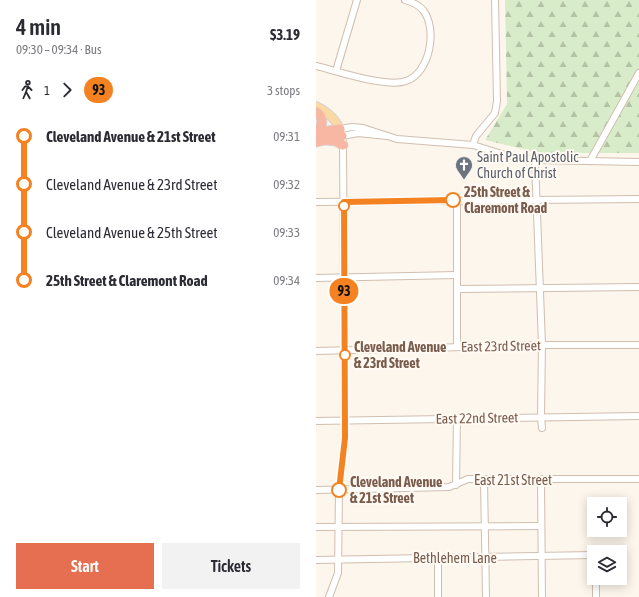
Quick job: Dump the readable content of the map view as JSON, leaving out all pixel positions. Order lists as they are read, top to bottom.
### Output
{
  "streets": {
    "street": [
      "East 23rd Street",
      "East 22nd Street",
      "East 21st Street",
      "Bethlehem Lane"
    ]
  },
  "places": {
    "church": ["Saint Paul Apostolic Church of Christ"],
    "other": ["25th Street & Claremont Road", "Cleveland Avenue & 23rd Street", "Cleveland Avenue & 21st Street"]
  },
  "lines": ["bus line 93"],
  "page": {
    "heading": ["4 min", "09:30 – 09:34 · Bus", "$3.19"],
    "on_map": "93",
    "legs": ["1", "93", "3 stops"],
    "list": [
      {
        "name": "Cleveland Avenue & 21st Street",
        "value": "09:31"
      },
      {
        "name": "Cleveland Avenue & 23rd Street",
        "value": "09:32"
      },
      {
        "name": "Cleveland Avenue & 25th Street",
        "value": "09:33"
      },
      {
        "name": "25th Street & Claremont Road",
        "value": "09:34"
      }
    ],
    "buttons": ["Start", "Tickets"]
  }
}
